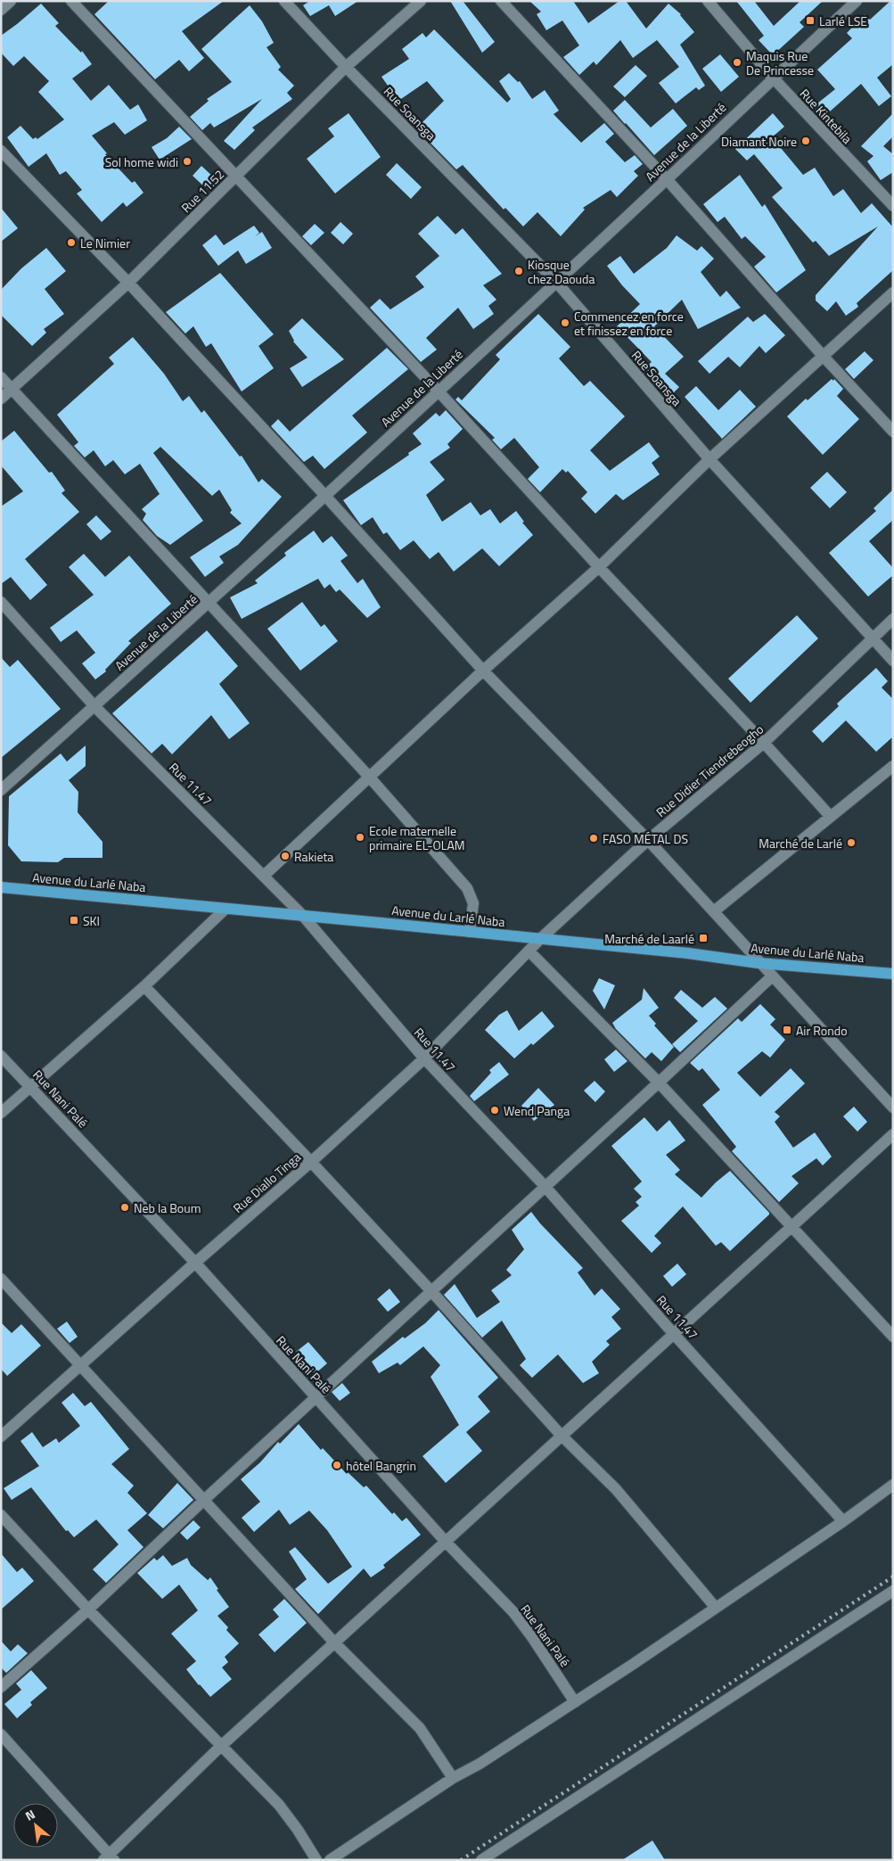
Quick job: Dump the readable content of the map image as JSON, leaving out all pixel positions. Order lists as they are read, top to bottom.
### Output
{
  "streets": {
    "main road": ["Avenue du Larlé Naba"],
    "street": [
      "Rue Soansga",
      "Rue Kintebila",
      "Avenue de la Liberté",
      "Rue 11.52",
      "Rue Didier Tiendrebeogho",
      "Rue 11.47",
      "Rue Nani Palé",
      "Rue Diallo Tinga"
    ]
  },
  "crossings": [
    ["Rue Soansga", "Avenue de la Liberté"],
    ["Rue Soansga", "Rue 11.52"],
    ["Rue Soansga", "Rue Didier Tiendrebeogho"],
    ["Rue Kintebila", "Avenue de la Liberté"],
    ["Avenue de la Liberté", "Rue 11.47"],
    ["Rue Didier Tiendrebeogho", "Avenue du Larlé Naba"],
    ["Rue Didier Tiendrebeogho", "Rue Diallo Tinga"],
    ["Rue 11.47", "Avenue du Larlé Naba"],
    ["Rue 11.47", "Rue Diallo Tinga"],
    ["Avenue du Larlé Naba", "Rue Diallo Tinga"],
    ["Rue Nani Palé", "Rue Diallo Tinga"]
  ],
  "places": {
    "transit": [
      "Larlé LSE",
      "SKI",
      "Marché de Laarlé",
      "Air Rondo"
    ],
    "other": [
      "Maquis Rue De Princesse",
      "Diamant Noire",
      "Sol home widi",
      "Le Nimier",
      "Kiosque chez Daouda",
      "Commencez en force et finissez en force",
      "Ecole maternelle primaire EL-OLAM",
      "FASO MÉTAL DS",
      "Marché de Larlé",
      "Rakieta",
      "Wend Panga",
      "Neb la Boum",
      "hôtel Bangrin"
    ]
  },
  "north": "top left"
}
